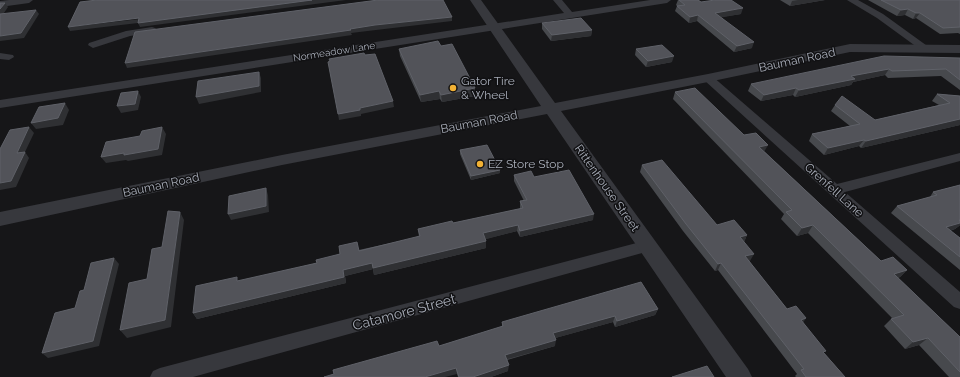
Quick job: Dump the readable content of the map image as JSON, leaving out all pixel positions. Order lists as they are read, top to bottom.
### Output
{
  "streets": {
    "street": [
      "Normeadow Lane",
      "Bauman Road",
      "Rittenhouse Street",
      "Grenfell Lane",
      "Catamore Street"
    ]
  },
  "crossings": [
    ["Normeadow Lane", "Rittenhouse Street"],
    ["Bauman Road", "Rittenhouse Street"],
    ["Bauman Road", "Grenfell Lane"],
    ["Rittenhouse Street", "Catamore Street"]
  ],
  "places": ["Gator Tire & Wheel", "EZ Store Stop"]
}
